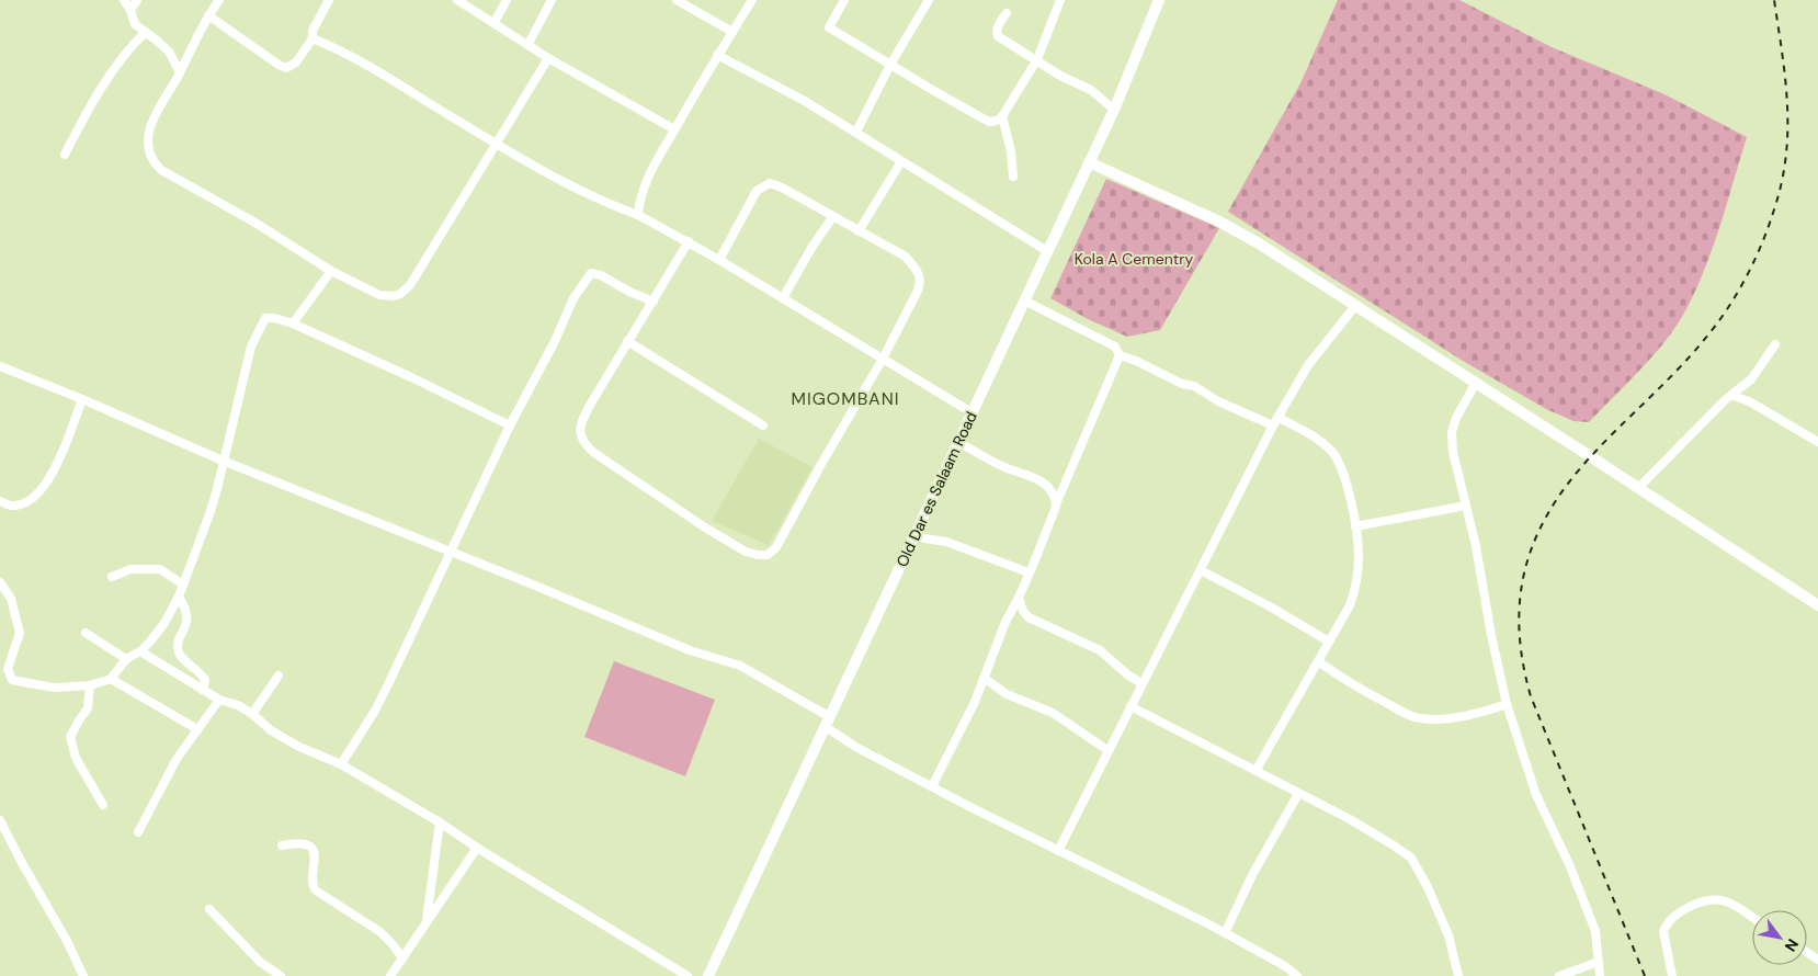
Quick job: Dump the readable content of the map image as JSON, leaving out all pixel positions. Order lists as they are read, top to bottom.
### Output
{
  "streets": {
    "main road": ["Old Dar es Salaam Road"]
  },
  "districts": ["MIGOMBANI"],
  "parks": ["Kola A Cementry"],
  "north": "bottom right"
}
